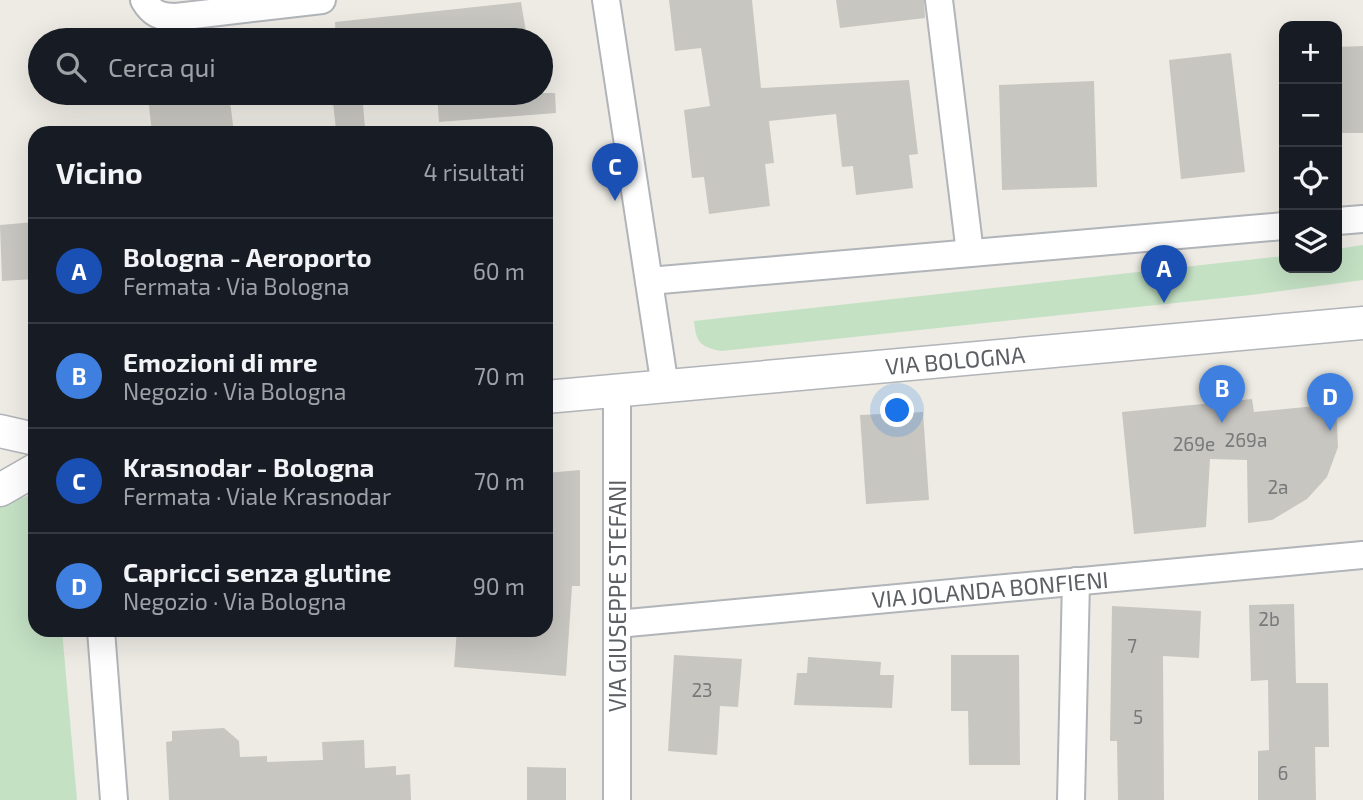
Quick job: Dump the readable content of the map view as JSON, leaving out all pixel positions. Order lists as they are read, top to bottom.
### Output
{
  "streets": {
    "street": ["VIA BOLOGNA", "VIA JOLANDA BONFIENI", "VIA GIUSEPPE STEFANI"]
  },
  "crossings": [
    ["VIA BOLOGNA", "VIA GIUSEPPE STEFANI"],
    ["VIA JOLANDA BONFIENI", "VIA GIUSEPPE STEFANI"]
  ],
  "house_numbers": [
    "269a",
    "269e",
    "2a",
    "2b",
    "7",
    "23",
    "5",
    "6"
  ],
  "page": {
    "map_buttons": ["+", "−"],
    "search": "Cerca qui",
    "heading": ["Vicino", "4 risultati"],
    "pins": [
      "C",
      "A",
      "B",
      "D"
    ],
    "list": [
      {
        "mark": "A",
        "name": "Bologna - Aeroporto",
        "note": "Fermata · Via Bologna",
        "value": "60 m"
      },
      {
        "mark": "B",
        "name": "Emozioni di mre",
        "note": "Negozio · Via Bologna",
        "value": "70 m"
      },
      {
        "mark": "C",
        "name": "Krasnodar - Bologna",
        "note": "Fermata · Viale Krasnodar",
        "value": "70 m"
      },
      {
        "mark": "D",
        "name": "Capricci senza glutine",
        "note": "Negozio · Via Bologna",
        "value": "90 m"
      }
    ]
  }
}
